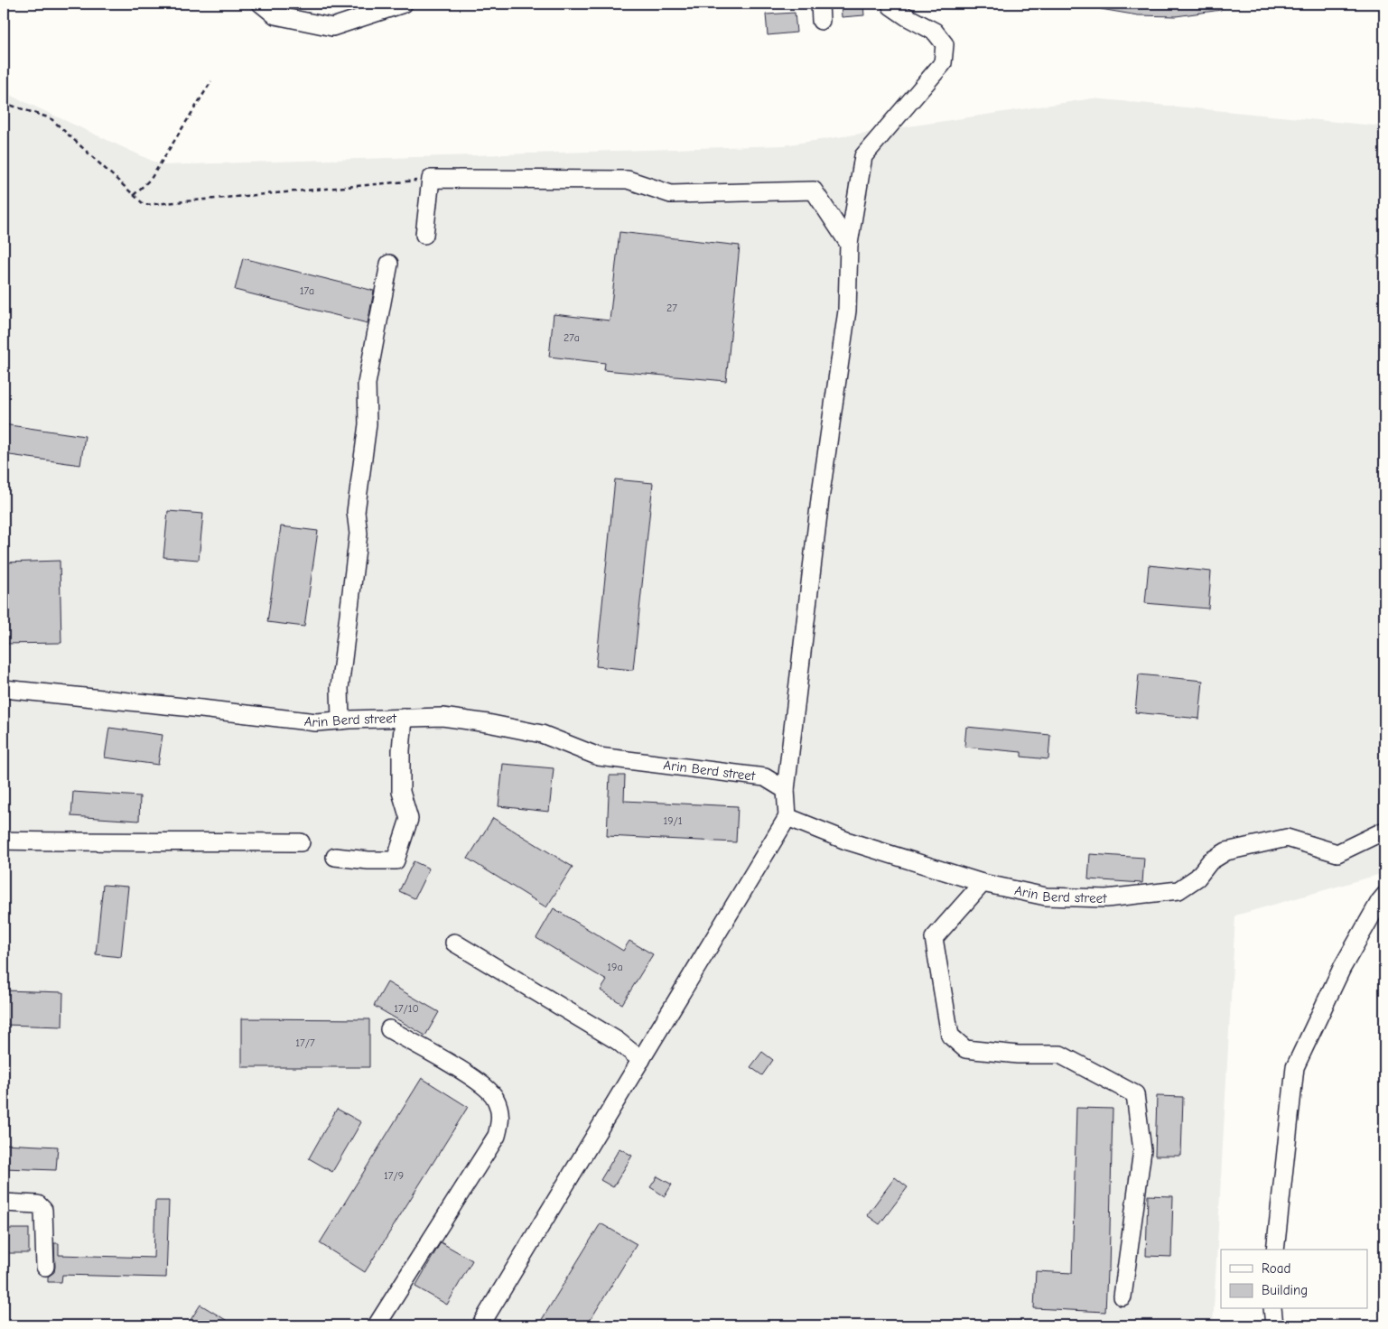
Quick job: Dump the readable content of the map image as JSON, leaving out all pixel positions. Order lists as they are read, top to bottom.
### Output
{
  "streets": {
    "street": ["Arin Berd street"]
  },
  "house_numbers": [
    "17a",
    "27",
    "27a",
    "19/1",
    "19a",
    "17/10",
    "17/7",
    "17/9"
  ],
  "legend": ["Road", "Building"]
}
